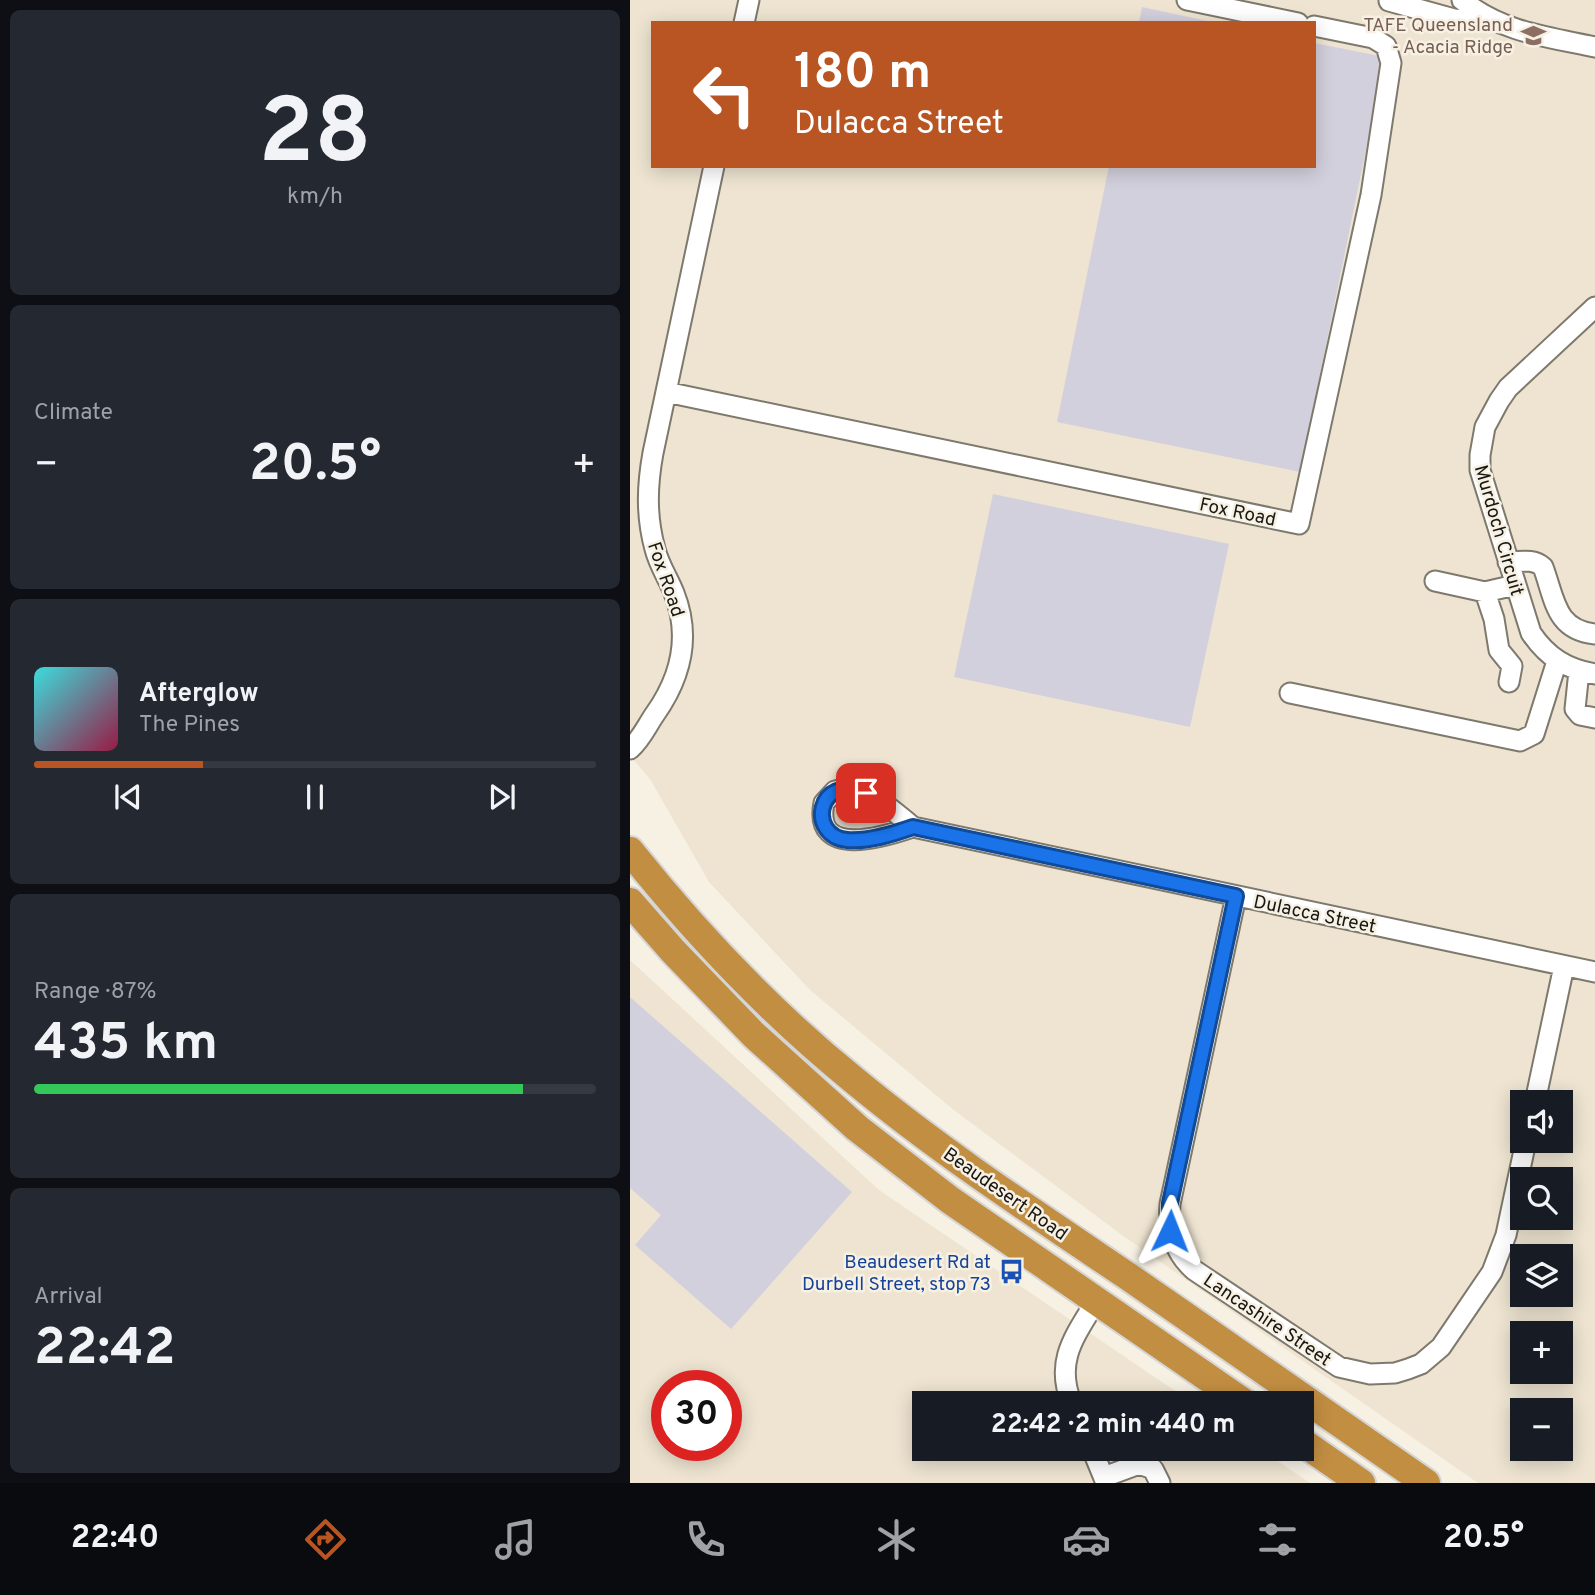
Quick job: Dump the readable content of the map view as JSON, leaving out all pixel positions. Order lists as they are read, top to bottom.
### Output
{
  "streets": {
    "highway": ["Beaudesert Road"],
    "street": [
      "Fox Road",
      "Murdoch Circuit",
      "Dulacca Street",
      "Lancashire Street"
    ]
  },
  "crossings": [
    ["Dulacca Street", "Lancashire Street"]
  ],
  "places": {
    "school or university": ["TAFE Queensland - Acacia Ridge"],
    "bus stop": ["Beaudesert Rd at Durbell Street, stop 73"]
  },
  "page": {
    "tile": [
      ["28", "km/h"],
      "Climate",
      ["Range · 87%", "435 km"],
      ["Arrival", "22:42"]
    ],
    "turn": ["180 m", "Dulacca Street"],
    "heat": ["−", "20.5°", "+"],
    "song": ["Afterglow", "The Pines"],
    "map_buttons": ["+", "−"],
    "limit": "30",
    "trip": "22:42 · 2 min · 440 m",
    "tabs": ["22:40", "20.5°"]
  }
}
